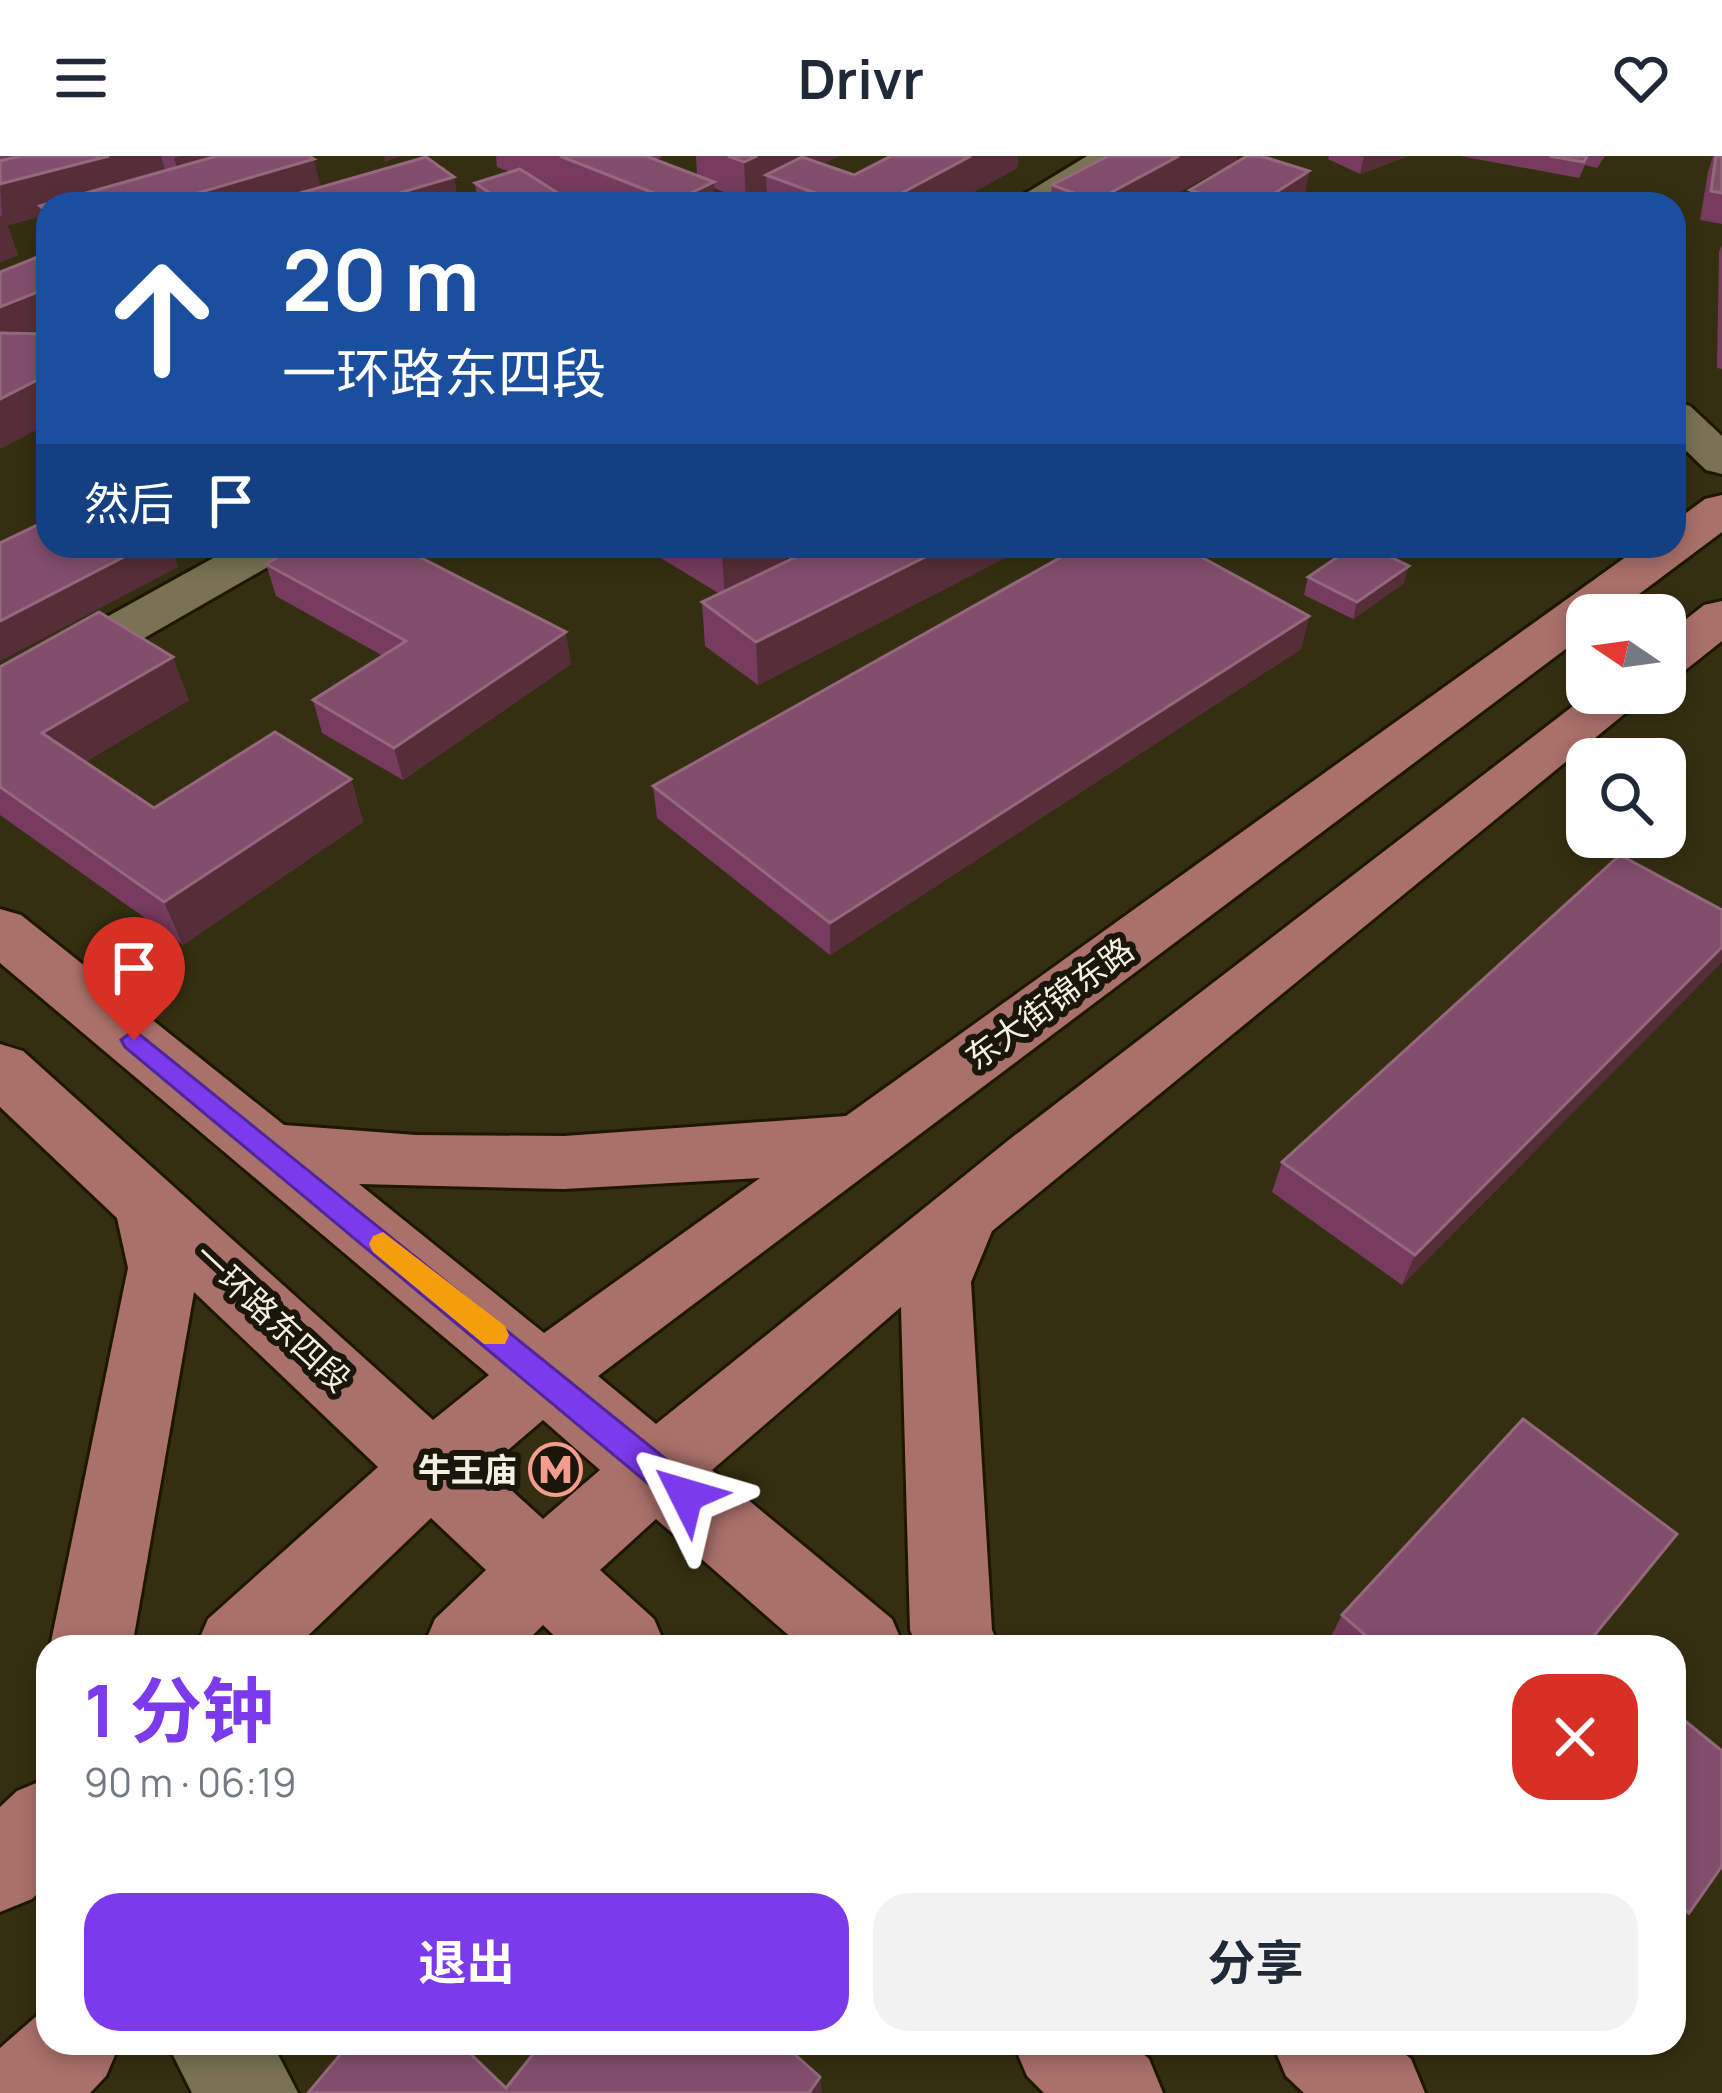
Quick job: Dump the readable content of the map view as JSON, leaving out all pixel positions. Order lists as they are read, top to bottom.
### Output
{
  "streets": {
    "main road": ["东大街锦东路", "一环路东四段"]
  },
  "crossings": [
    ["东大街锦东路", "一环路东四段"]
  ],
  "places": {
    "metro station": ["牛王庙"]
  },
  "north": "left",
  "page": {
    "header": "Drivr",
    "turn": ["20 m", "一环路东四段"],
    "then": "然后",
    "heading": ["1 分钟", "90 m · 06:19"],
    "buttons": ["退出", "分享"]
  }
}
